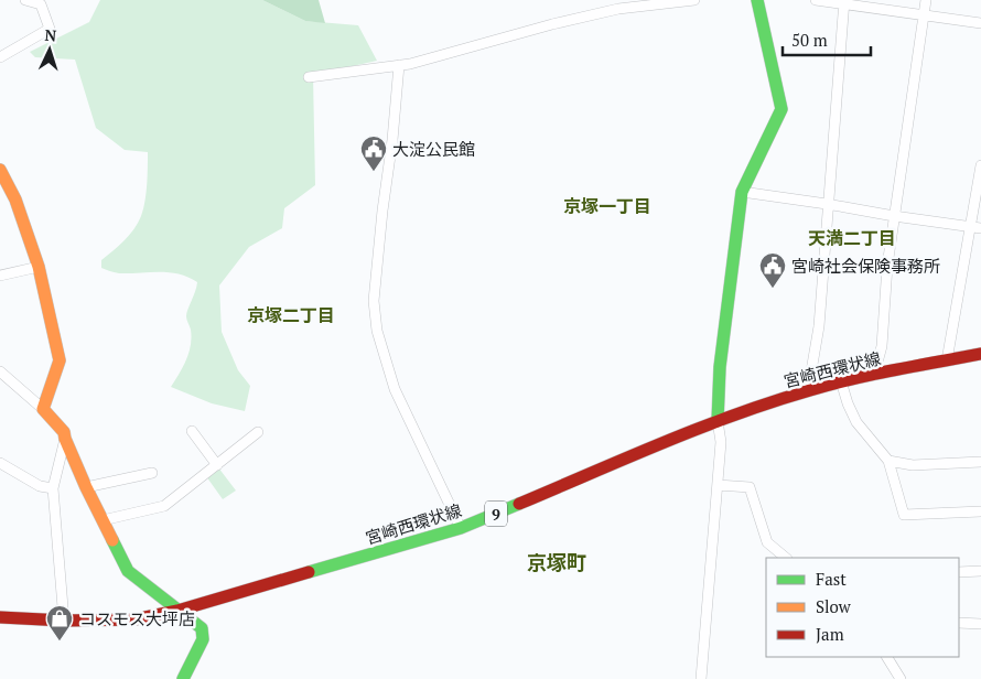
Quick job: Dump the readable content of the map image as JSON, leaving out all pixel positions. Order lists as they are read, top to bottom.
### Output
{
  "streets": {
    "main road": ["宮崎西環状線", "9"]
  },
  "districts": [
    "京塚一丁目",
    "天満二丁目",
    "京塚二丁目",
    "京塚町"
  ],
  "places": {
    "public building": ["大淀公民館", "宮崎社会保険事務所"],
    "shop": ["コスモス大坪店"]
  },
  "legend": ["Fast", "Slow", "Jam"],
  "scale_bar": "50 m",
  "north": "top"
}
